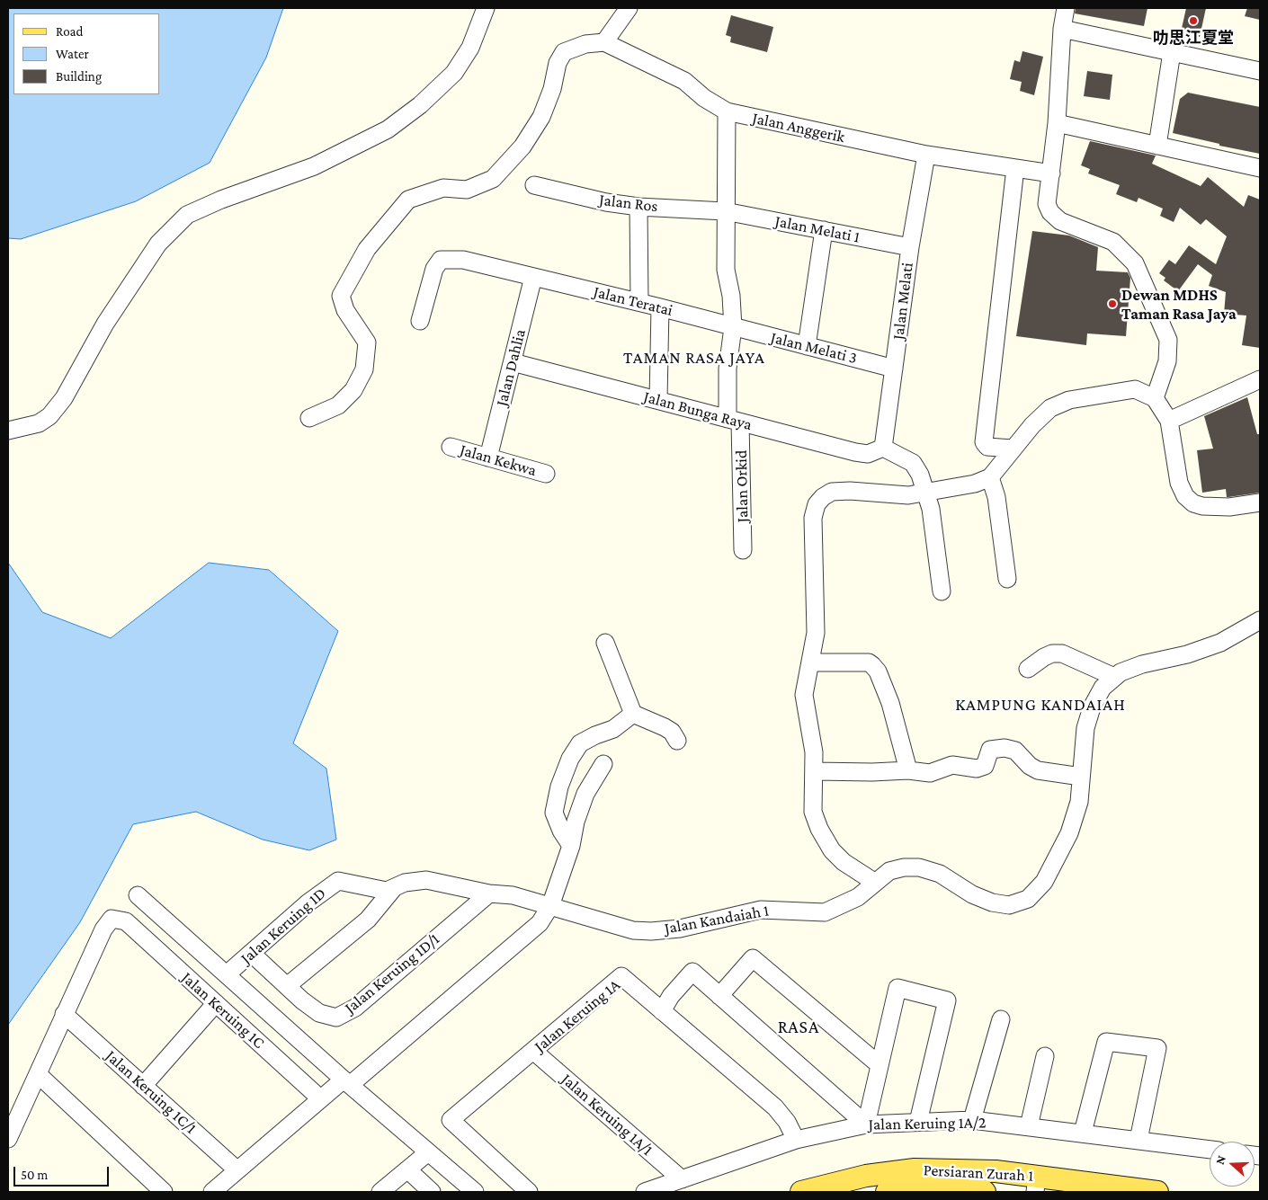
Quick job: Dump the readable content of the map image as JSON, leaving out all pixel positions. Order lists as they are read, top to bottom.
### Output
{
  "streets": {
    "main road": ["Persiaran Zurah 1"],
    "street": [
      "Jalan Anggerik",
      "Jalan Ros",
      "Jalan Melati 1",
      "Jalan Teratai",
      "Jalan Melati",
      "Jalan Melati 3",
      "Jalan Dahlia",
      "Jalan Bunga Raya",
      "Jalan Kekwa",
      "Jalan Orkid",
      "Jalan Kandaiah 1",
      "Jalan Keruing 1D",
      "Jalan Keruing 1D/1",
      "Jalan Keruing 1C",
      "Jalan Keruing 1A",
      "Jalan Keruing 1C/1",
      "Jalan Keruing 1A/1",
      "Jalan Keruing 1A/2"
    ]
  },
  "crossings": [
    ["Jalan Anggerik", "Jalan Melati"],
    ["Jalan Anggerik", "Jalan Orkid"],
    ["Jalan Ros", "Jalan Melati 1"],
    ["Jalan Ros", "Jalan Orkid"],
    ["Jalan Melati 1", "Jalan Melati"],
    ["Jalan Melati 1", "Jalan Orkid"],
    ["Jalan Teratai", "Jalan Melati 3"],
    ["Jalan Teratai", "Jalan Dahlia"],
    ["Jalan Teratai", "Jalan Orkid"],
    ["Jalan Melati", "Jalan Melati 3"],
    ["Jalan Melati", "Jalan Bunga Raya"],
    ["Jalan Melati 3", "Jalan Orkid"],
    ["Jalan Dahlia", "Jalan Bunga Raya"],
    ["Jalan Dahlia", "Jalan Kekwa"],
    ["Jalan Bunga Raya", "Jalan Orkid"],
    ["Jalan Kandaiah 1", "Jalan Keruing 1D"],
    ["Jalan Keruing 1D", "Jalan Keruing 1D/1"],
    ["Jalan Keruing 1C", "Jalan Keruing 1C/1"],
    ["Jalan Keruing 1A", "Jalan Keruing 1A/1"],
    ["Jalan Keruing 1A", "Jalan Keruing 1A/2"],
    ["Jalan Keruing 1A/1", "Jalan Keruing 1A/2"]
  ],
  "districts": ["TAMAN RASA JAYA", "KAMPUNG KANDAIAH", "RASA"],
  "places": ["叻思江夏堂", "Dewan MDHS Taman Rasa Jaya"],
  "legend": ["Road", "Water", "Building"],
  "scale_bar": "50 m",
  "north": "left"
}
